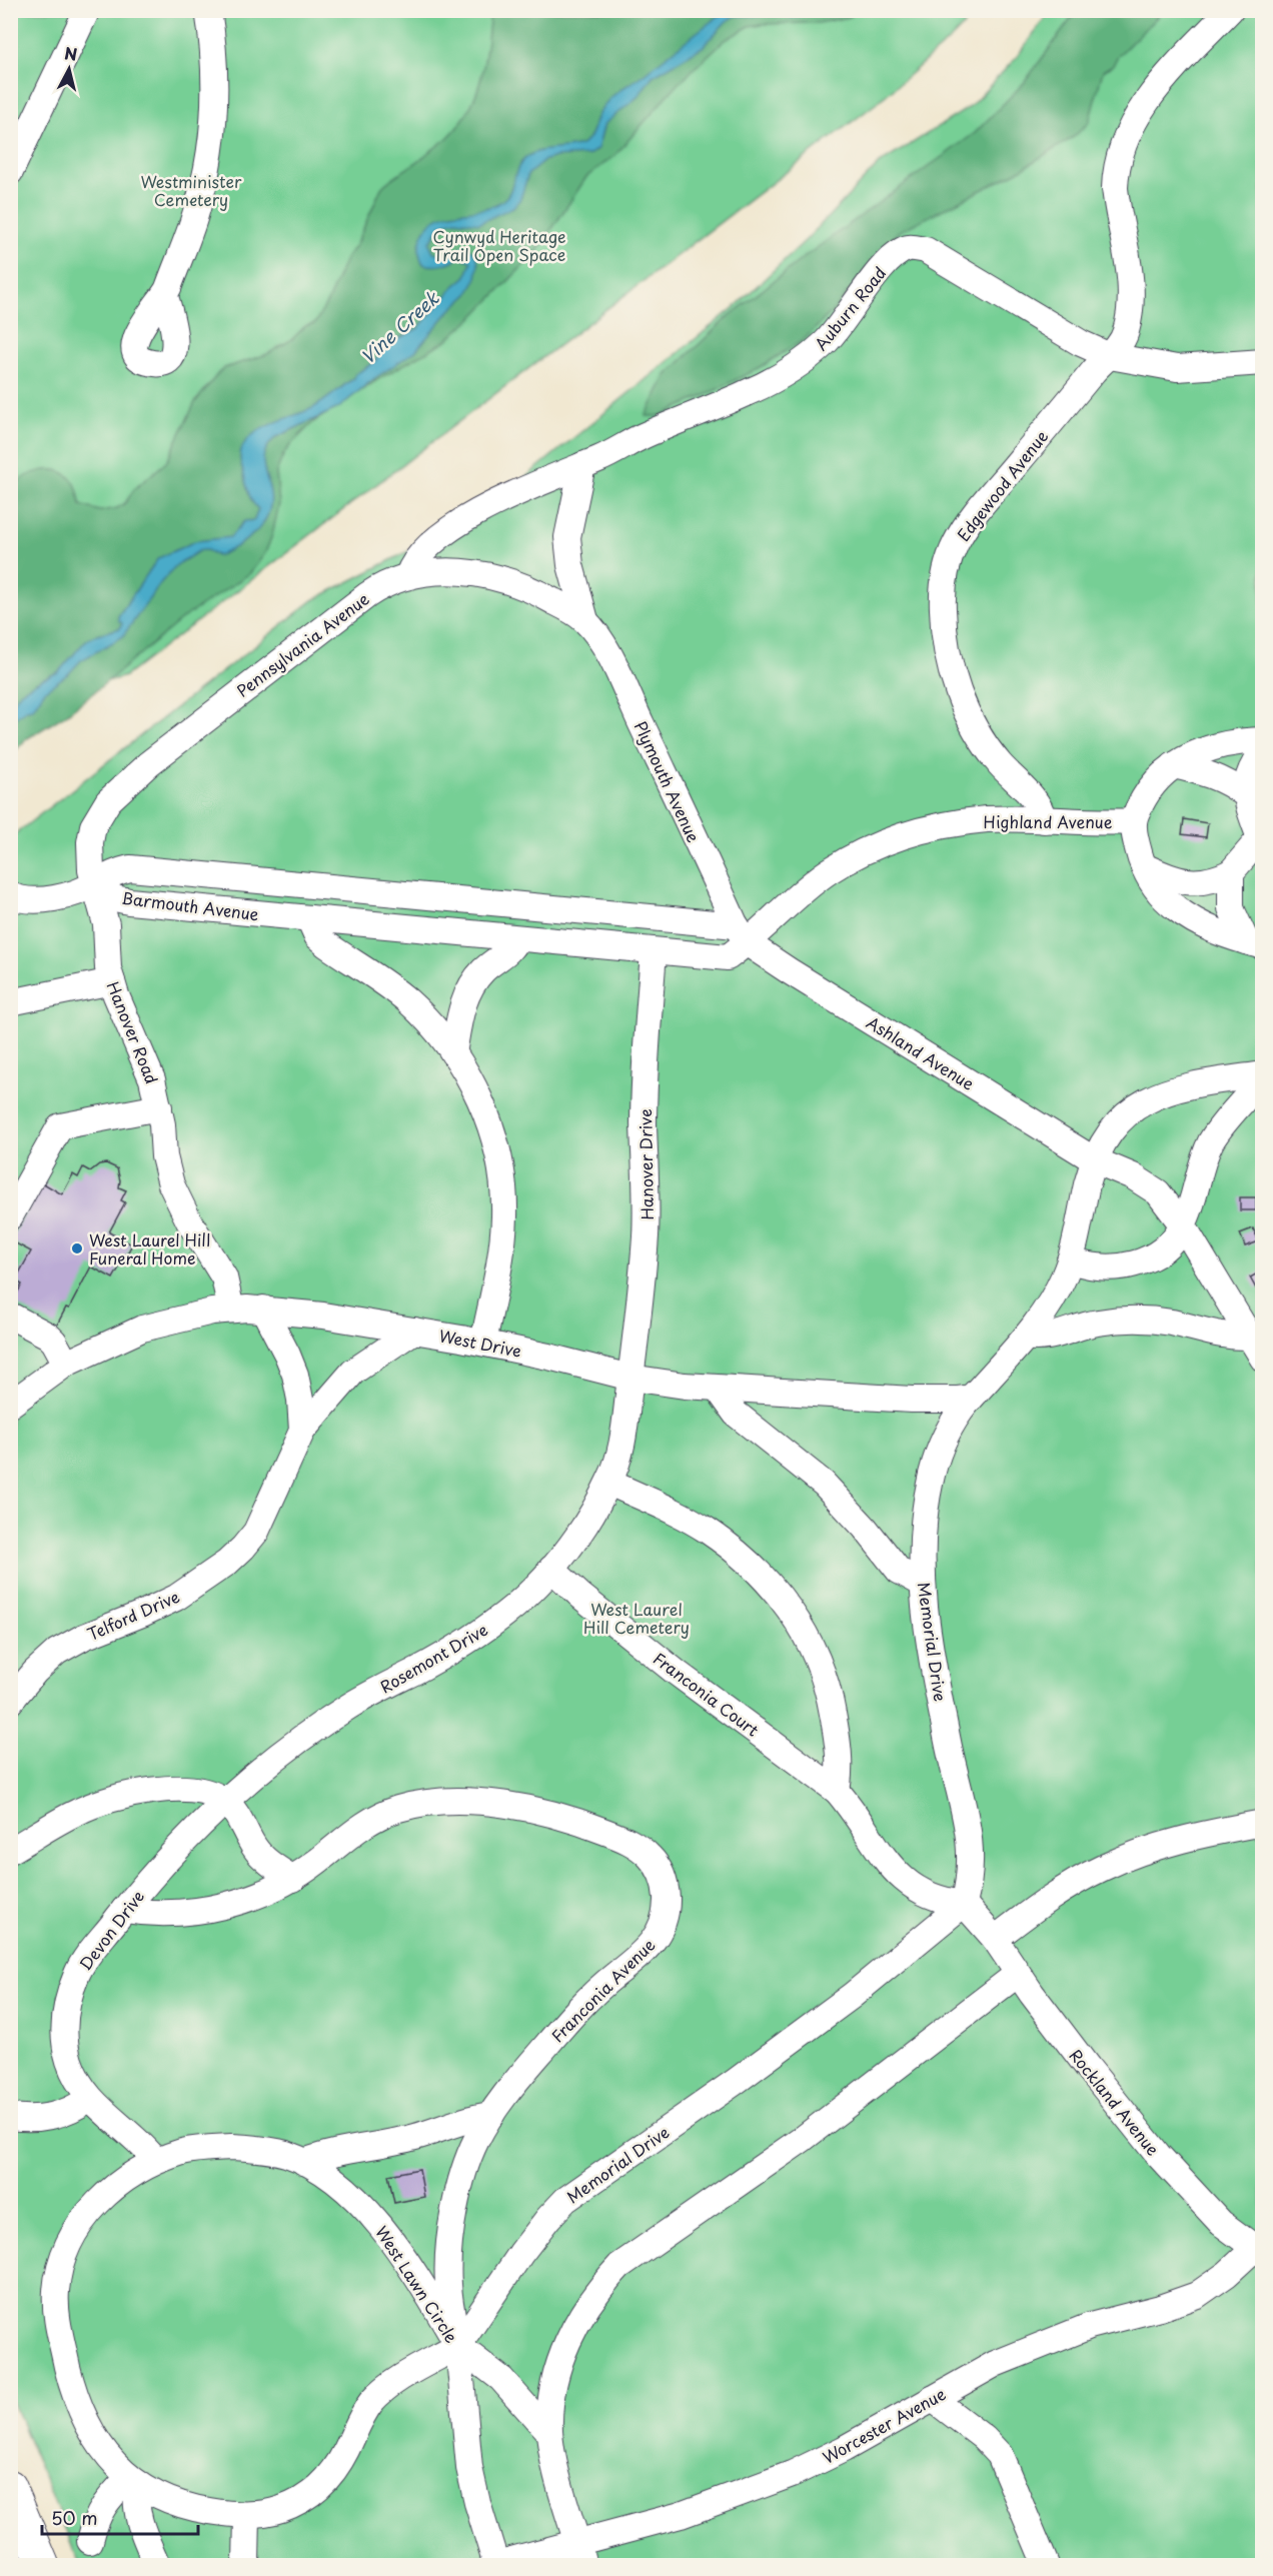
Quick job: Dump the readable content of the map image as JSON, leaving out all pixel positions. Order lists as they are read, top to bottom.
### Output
{
  "streets": {
    "lane": [
      "Auburn Road",
      "Edgewood Avenue",
      "Pennsylvania Avenue",
      "Plymouth Avenue",
      "Highland Avenue",
      "Barmouth Avenue",
      "Hanover Road",
      "Ashland Avenue",
      "Hanover Drive",
      "West Drive",
      "Telford Drive",
      "Memorial Drive",
      "Rosemont Drive",
      "Franconia Court",
      "Devon Drive",
      "Franconia Avenue",
      "Rockland Avenue",
      "West Lawn Circle",
      "Worcester Avenue"
    ]
  },
  "crossings": [
    ["Auburn Road", "Edgewood Avenue"],
    ["Auburn Road", "Plymouth Avenue"],
    ["Edgewood Avenue", "Highland Avenue"],
    ["Pennsylvania Avenue", "Plymouth Avenue"],
    ["Pennsylvania Avenue", "Barmouth Avenue"],
    ["Pennsylvania Avenue", "Hanover Road"],
    ["Plymouth Avenue", "Highland Avenue"],
    ["Plymouth Avenue", "Barmouth Avenue"],
    ["Plymouth Avenue", "Ashland Avenue"],
    ["Highland Avenue", "Barmouth Avenue"],
    ["Highland Avenue", "Ashland Avenue"],
    ["Barmouth Avenue", "Hanover Road"],
    ["Barmouth Avenue", "Ashland Avenue"],
    ["Barmouth Avenue", "Hanover Drive"],
    ["Hanover Road", "West Drive"],
    ["Ashland Avenue", "Memorial Drive"],
    ["Hanover Drive", "West Drive"],
    ["Hanover Drive", "Rosemont Drive"],
    ["West Drive", "Telford Drive"],
    ["West Drive", "Memorial Drive"],
    ["West Drive", "Rosemont Drive"],
    ["Memorial Drive", "Franconia Court"],
    ["Memorial Drive", "Franconia Avenue"],
    ["Memorial Drive", "West Lawn Circle"],
    ["Rosemont Drive", "Franconia Court"],
    ["Rosemont Drive", "Devon Drive"],
    ["Devon Drive", "Franconia Avenue"],
    ["Devon Drive", "West Lawn Circle"],
    ["Franconia Avenue", "West Lawn Circle"],
    ["Rockland Avenue", "Worcester Avenue"]
  ],
  "water": ["Vine Creek"],
  "parks": ["Westminister Cemetery", "Cynwyd Heritage Trail Open Space", "West Laurel Hill Cemetery"],
  "places": ["West Laurel Hill Funeral Home"],
  "scale_bar": "50 m",
  "north": "top"
}
